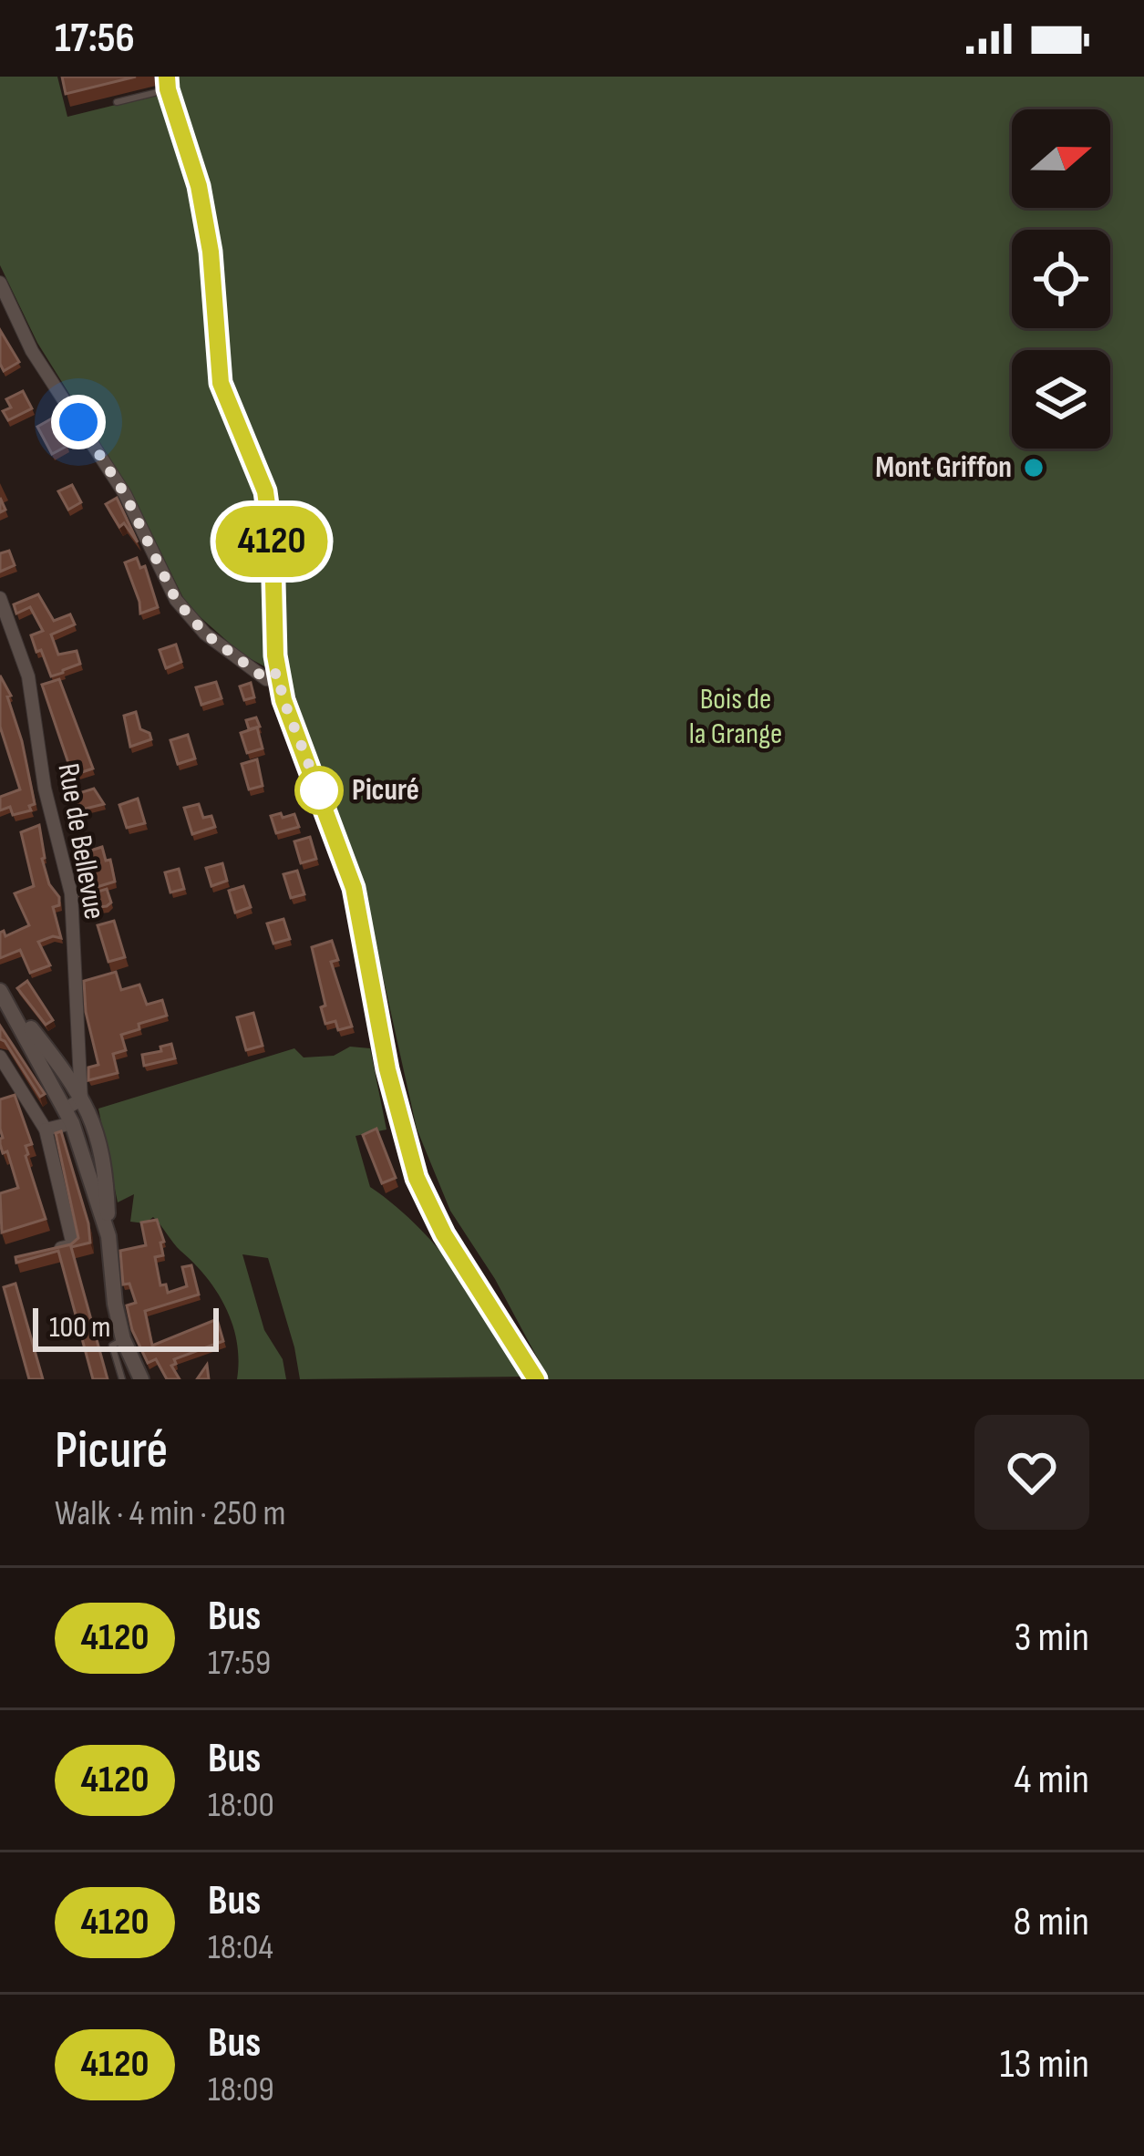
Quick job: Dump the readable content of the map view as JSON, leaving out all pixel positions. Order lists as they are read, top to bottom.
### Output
{
  "streets": {
    "street": ["Rue de Bellevue"]
  },
  "parks": ["Bois de la Grange"],
  "places": ["Mont Griffon", "Picuré"],
  "lines": ["bus line 4120"],
  "scale_bar": "100 m",
  "north": "right",
  "page": {
    "status": "17:56",
    "on_map": "4120",
    "scale": "100 m",
    "heading": ["Picuré", "Walk · 4 min · 250 m"],
    "list": [
      {
        "mark": "4120",
        "name": "Bus",
        "note": "17:59",
        "value": "3 min"
      },
      {
        "mark": "4120",
        "name": "Bus",
        "note": "18:00",
        "value": "4 min"
      },
      {
        "mark": "4120",
        "name": "Bus",
        "note": "18:04",
        "value": "8 min"
      },
      {
        "mark": "4120",
        "name": "Bus",
        "note": "18:09",
        "value": "13 min"
      }
    ]
  }
}
